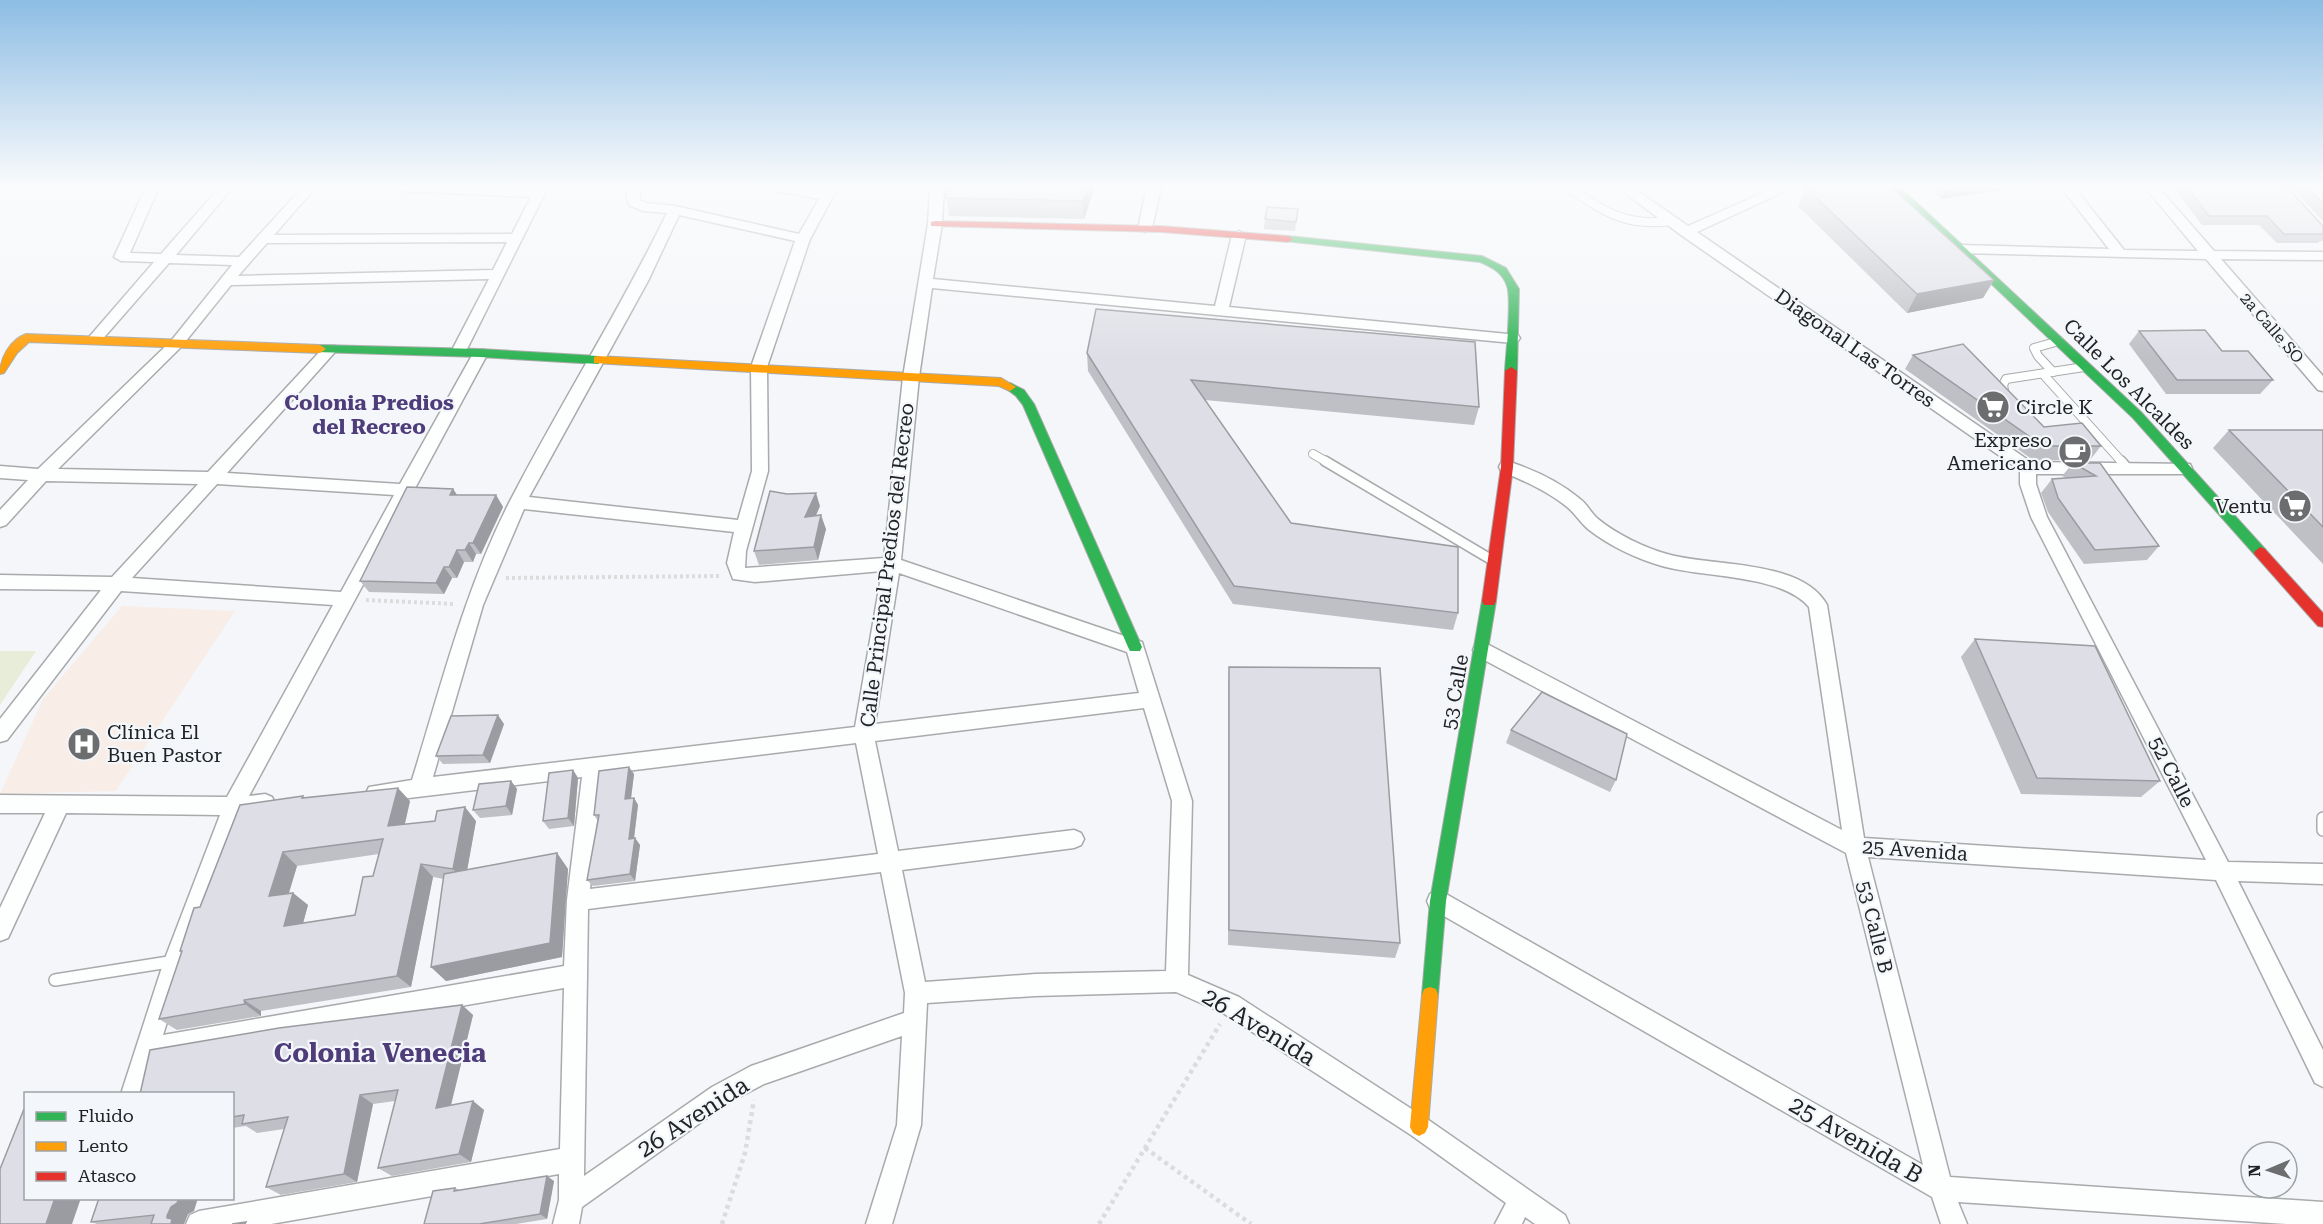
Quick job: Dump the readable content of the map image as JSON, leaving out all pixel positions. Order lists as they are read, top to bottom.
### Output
{
  "streets": {
    "street": [
      "2a Calle SO",
      "Diagonal Las Torres",
      "Calle Los Alcaldes",
      "Calle Principal Predios del Recreo",
      "53 Calle",
      "52 Calle",
      "25 Avenida",
      "53 Calle B",
      "26 Avenida",
      "25 Avenida B"
    ]
  },
  "crossings": [
    ["Diagonal Las Torres", "52 Calle"],
    ["Calle Principal Predios del Recreo", "26 Avenida"],
    ["53 Calle", "25 Avenida"],
    ["53 Calle", "53 Calle B"],
    ["53 Calle", "26 Avenida"],
    ["53 Calle", "25 Avenida B"],
    ["52 Calle", "25 Avenida"],
    ["25 Avenida", "53 Calle B"],
    ["53 Calle B", "25 Avenida B"]
  ],
  "districts": ["Colonia Predios del Recreo", "Colonia Venecia"],
  "places": {
    "supermarket": ["Circle K", "Ventu"],
    "cafe": ["Expreso Americano"],
    "hospital": ["Clínica El Buen Pastor"]
  },
  "legend": ["Fluido", "Lento", "Atasco"],
  "north": "left"
}
